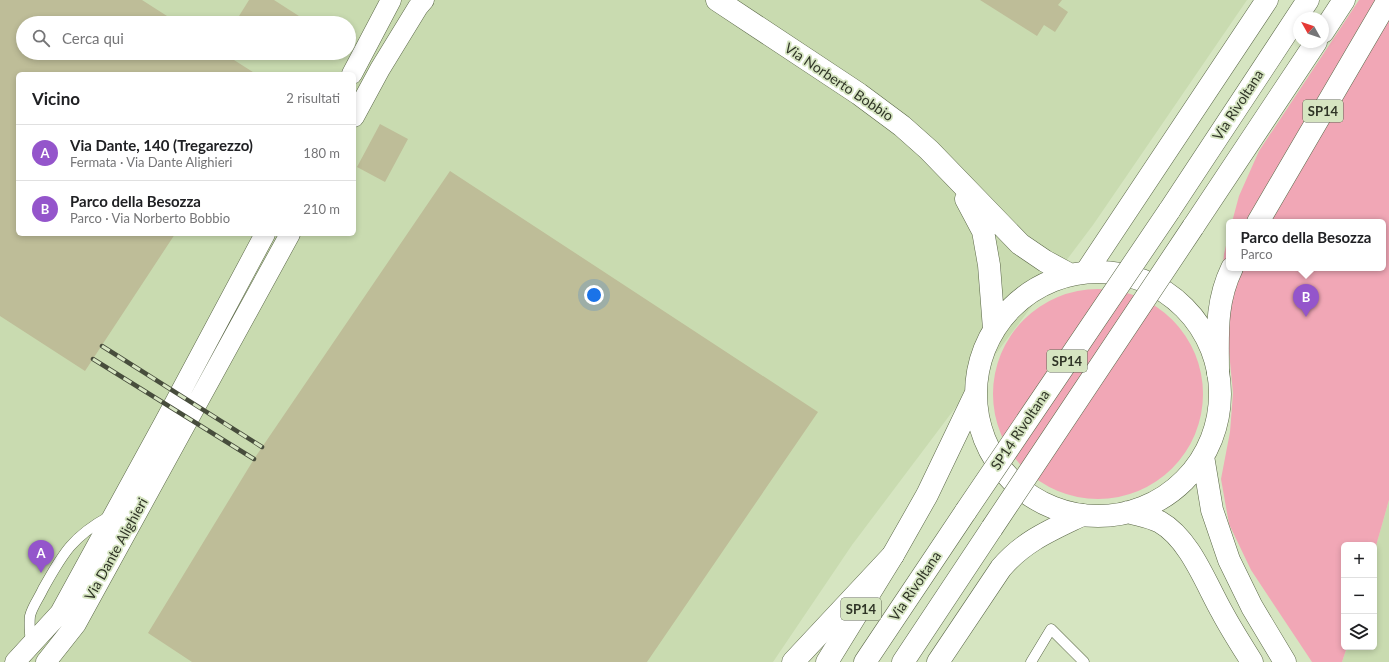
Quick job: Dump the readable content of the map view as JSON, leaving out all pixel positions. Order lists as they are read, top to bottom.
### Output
{
  "streets": {
    "main road": [
      "Via Norberto Bobbio",
      "Via Rivoltana",
      "SP14",
      "SP14 Rivoltana"
    ],
    "street": ["Via Dante Alighieri"]
  },
  "crossings": [
    ["Via Norberto Bobbio", "SP14"],
    ["Via Rivoltana", "SP14 Rivoltana"]
  ],
  "north": "top left",
  "page": {
    "search": "Cerca qui",
    "heading": ["Vicino", "2 risultati"],
    "list": [
      {
        "mark": "A",
        "name": "Via Dante, 140 (Tregarezzo)",
        "note": "Fermata · Via Dante Alighieri",
        "value": "180 m"
      },
      {
        "mark": "B",
        "name": "Parco della Besozza",
        "note": "Parco · Via Norberto Bobbio",
        "value": "210 m"
      }
    ],
    "popup": ["Parco della Besozza", "Parco"],
    "pins": ["B", "A"],
    "map_buttons": ["+", "−"]
  }
}
